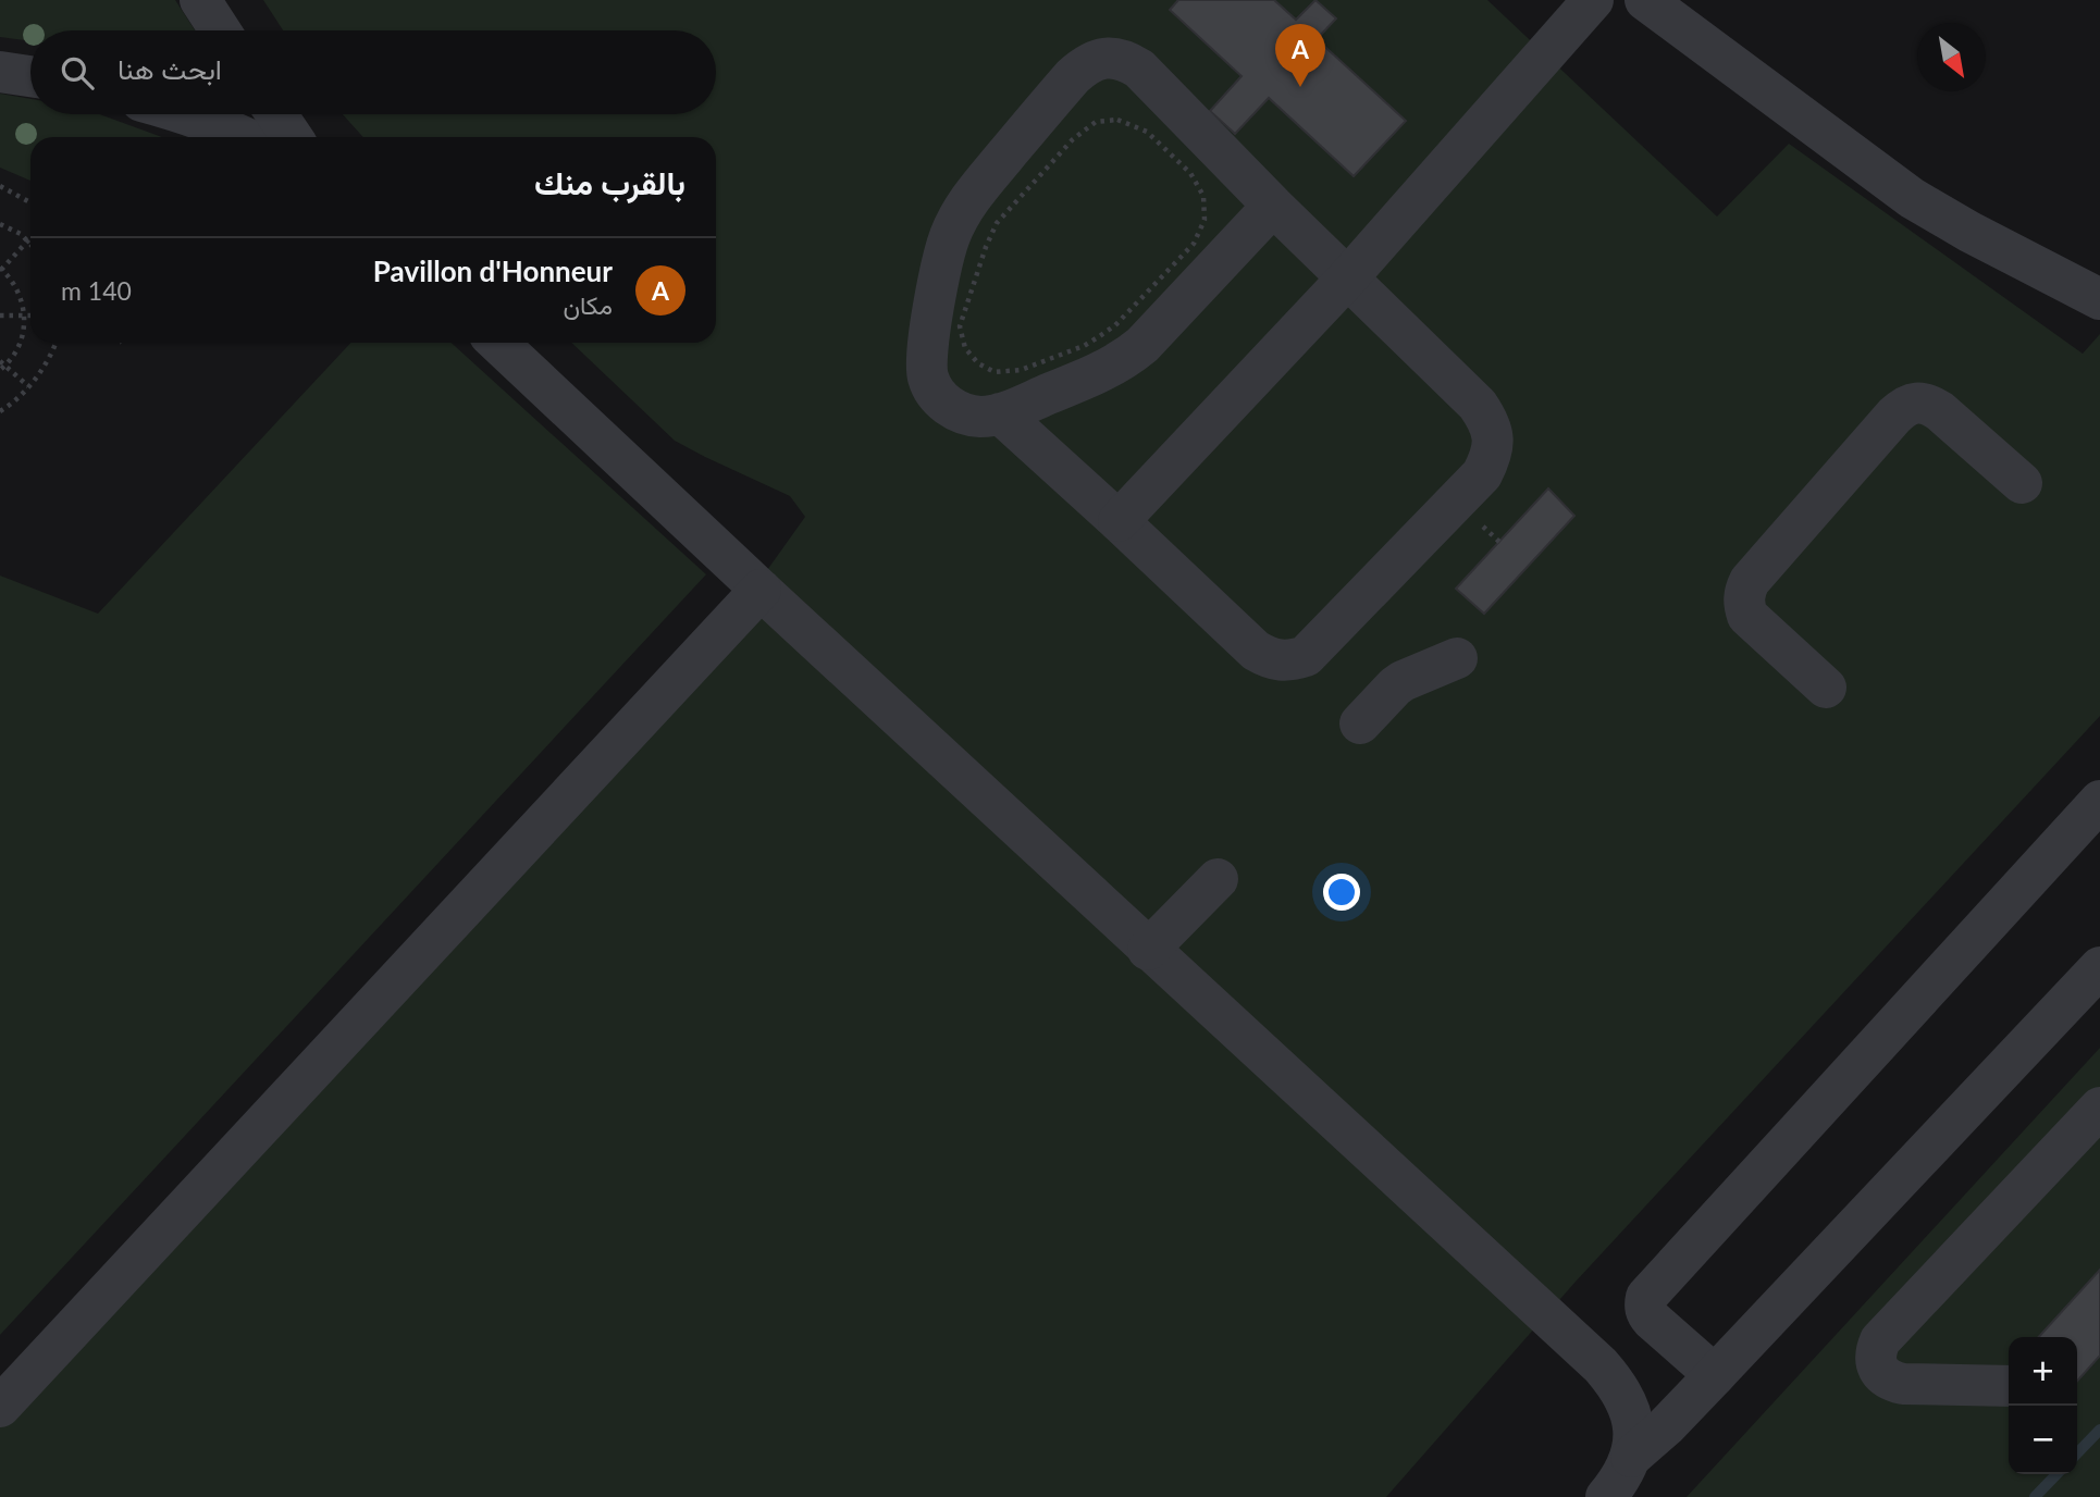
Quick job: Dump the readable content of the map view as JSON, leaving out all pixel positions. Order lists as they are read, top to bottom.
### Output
{
  "north": "bottom right",
  "page": {
    "pins": "A",
    "search": "ابحث هنا",
    "heading": "بالقرب منك",
    "list": [
      {
        "mark": "A",
        "name": "Pavillon d'Honneur",
        "note": "مكان",
        "value": "140 m"
      }
    ],
    "map_buttons": ["+", "−"]
  }
}
